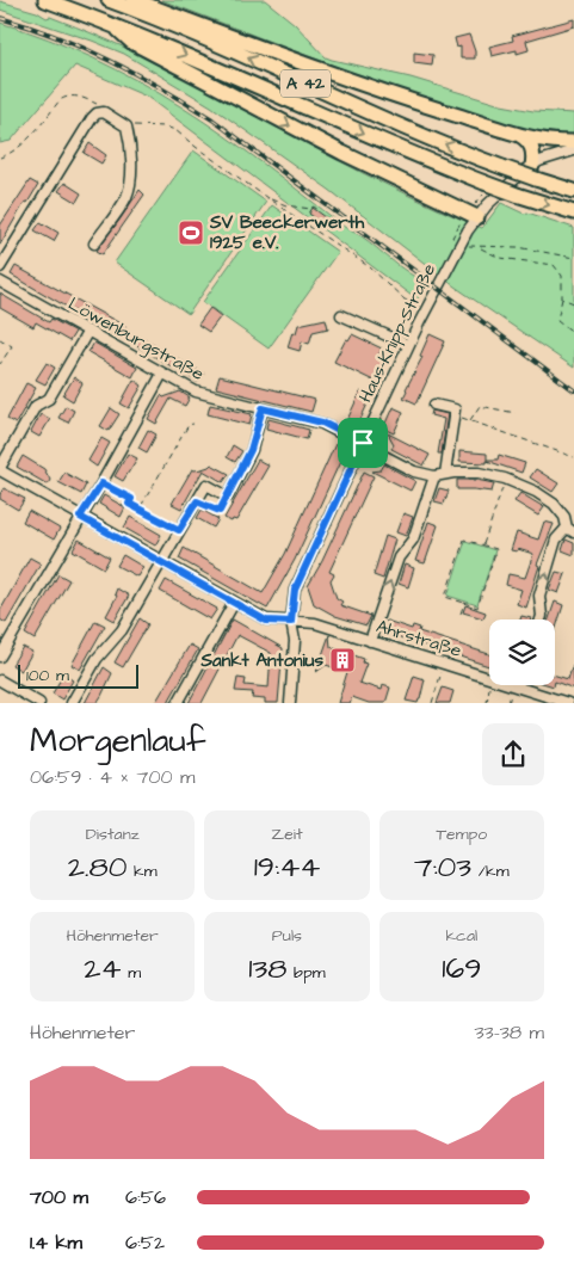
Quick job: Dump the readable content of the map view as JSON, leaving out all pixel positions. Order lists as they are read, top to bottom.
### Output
{
  "streets": {
    "highway": ["A 42"],
    "street": ["Haus-Knipp-Straße", "Löwenburgstraße", "Ahrstraße"]
  },
  "crossings": [
    ["A 42", "Haus-Knipp-Straße"],
    ["Haus-Knipp-Straße", "Löwenburgstraße"],
    ["Haus-Knipp-Straße", "Ahrstraße"]
  ],
  "places": {
    "sports": ["SV Beeckerwerth 1925 e.V."],
    "building": ["Sankt Antonius"]
  },
  "scale_bar": "100 m",
  "page": {
    "scale": "100 m",
    "heading": ["Morgenlauf", "06:59 · 4 × 700 m"],
    "stats": [
      ["Distanz", "2.80 km"],
      ["Zeit", "19:44"],
      ["Tempo", "7:03 /km"],
      ["Höhenmeter", "24 m"],
      ["Puls", "138 bpm"],
      ["kcal", "169"]
    ],
    "chart": ["Höhenmeter", "33–38 m"],
    "list": [
      {
        "name": "700 m",
        "note": "6:56"
      },
      {
        "name": "1.4 km",
        "note": "6:52"
      }
    ]
  }
}
